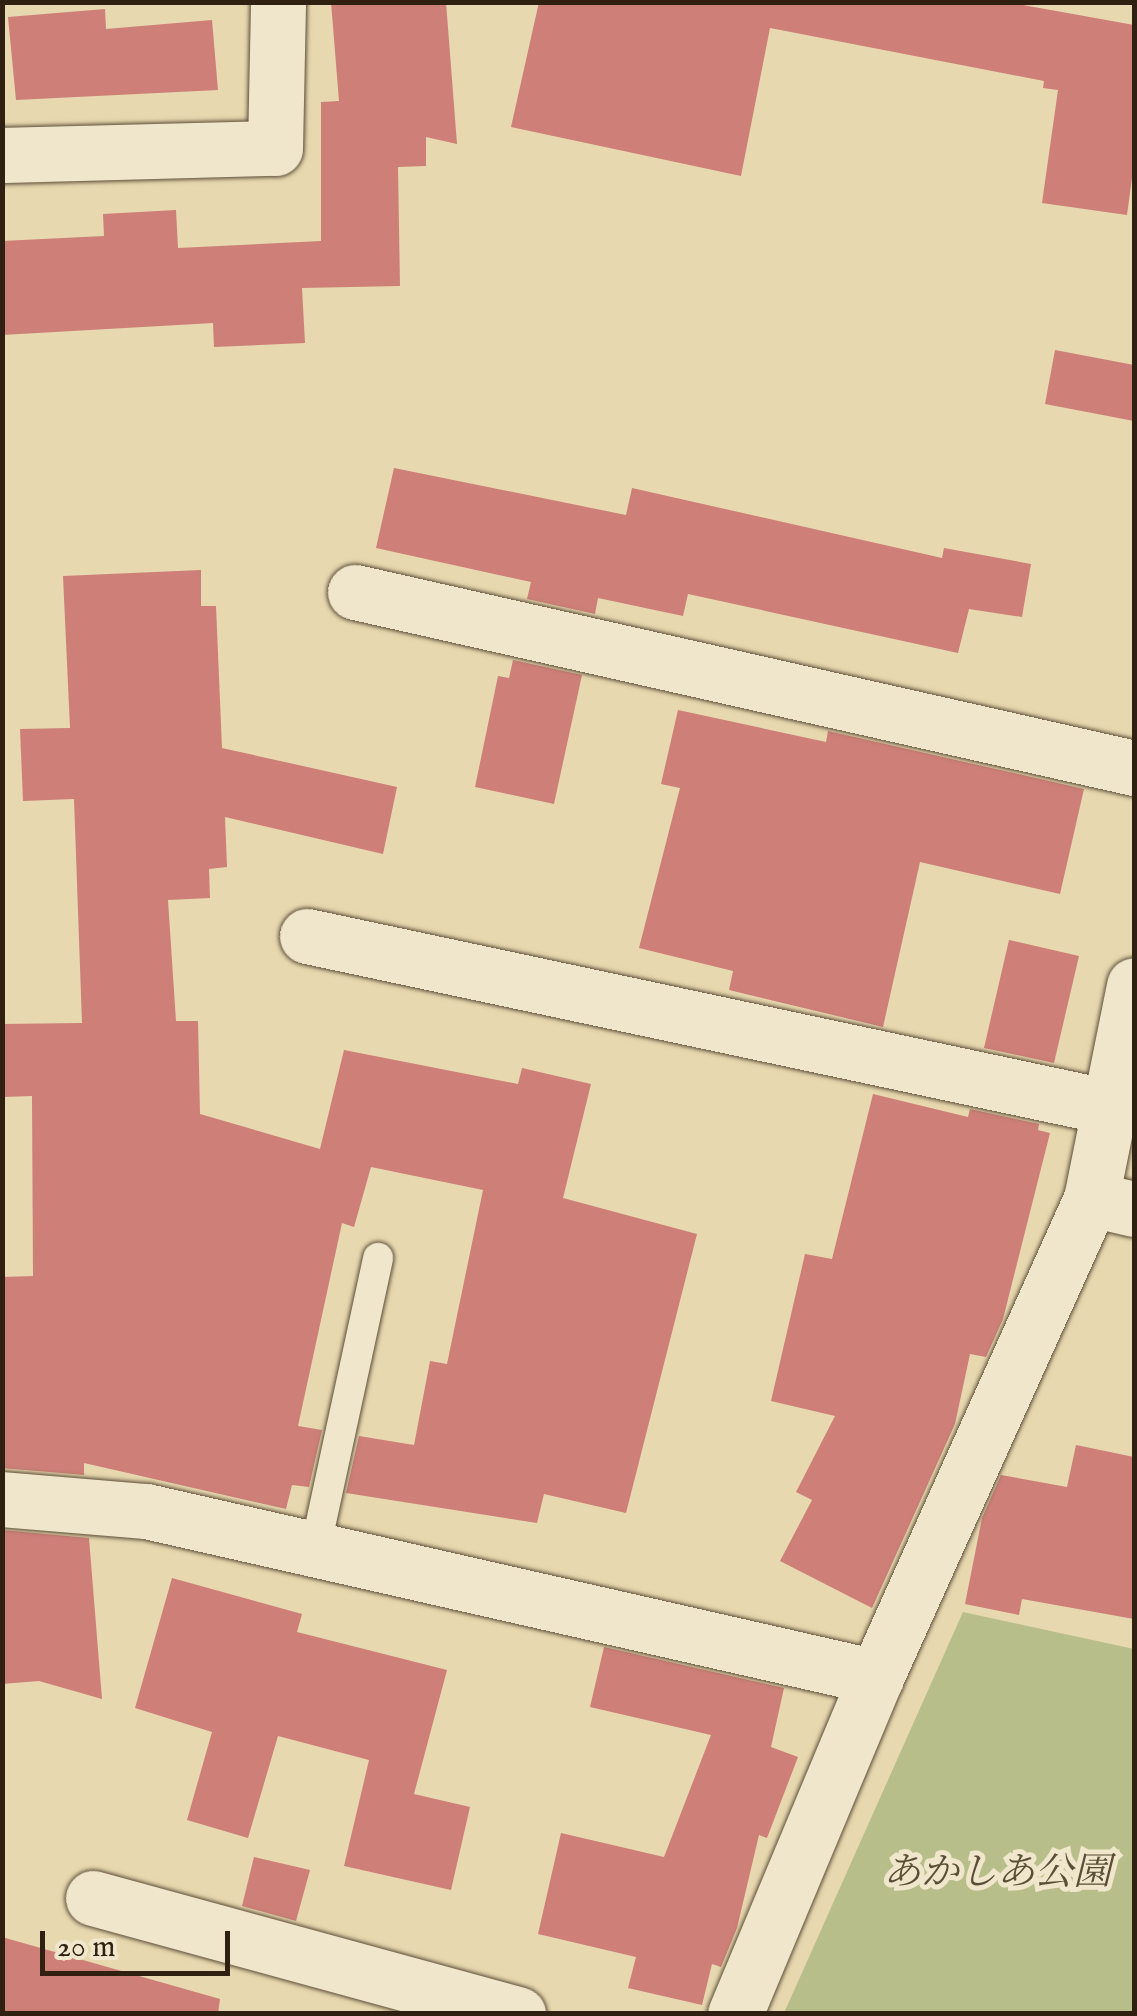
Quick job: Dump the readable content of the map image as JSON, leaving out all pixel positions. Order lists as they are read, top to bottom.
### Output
{
  "parks": ["あかしあ公園"],
  "scale_bar": "20 m"
}
